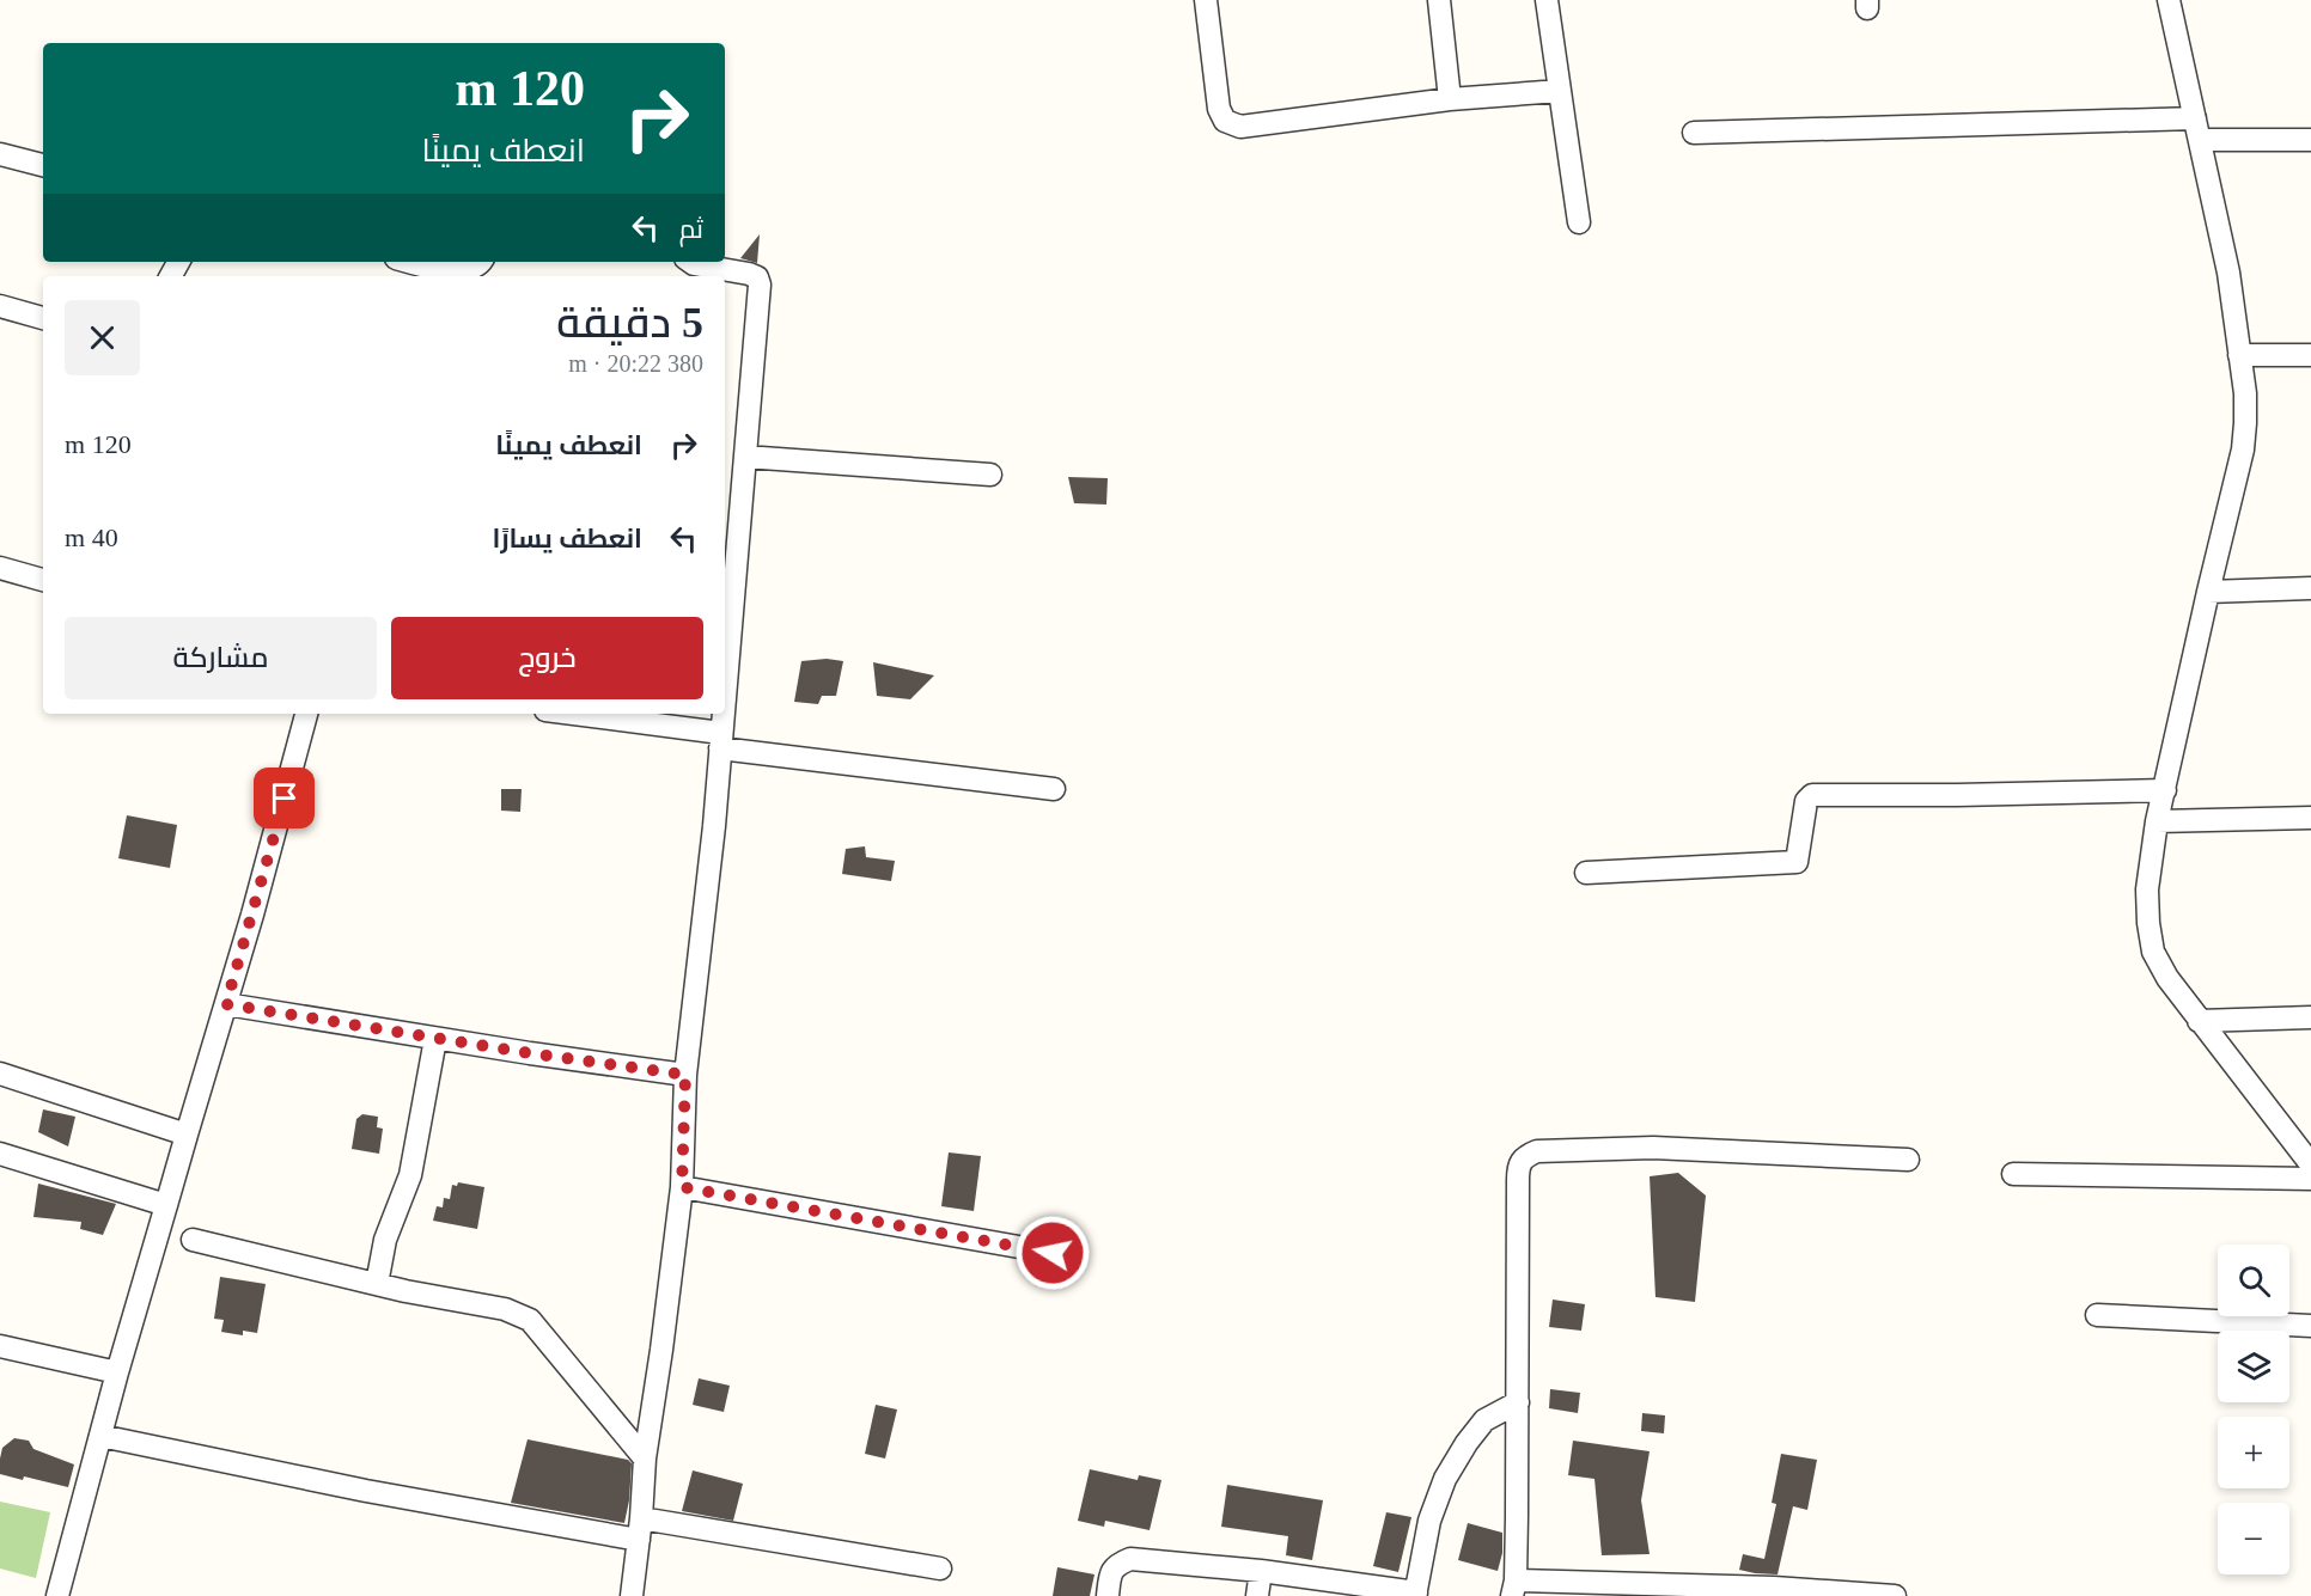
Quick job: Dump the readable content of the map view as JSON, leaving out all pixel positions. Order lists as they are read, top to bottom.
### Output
{
  "page": {
    "turn": ["120 m", "انعطف يمينًا"],
    "then": "ثم",
    "heading": ["5 دقيقة", "380 m · 20:22"],
    "list": [
      {
        "name": "انعطف يمينًا",
        "value": "120 m"
      },
      {
        "name": "انعطف يسارًا",
        "value": "40 m"
      }
    ],
    "buttons": ["خروج", "مشاركة"],
    "map_buttons": ["+", "−"]
  }
}
